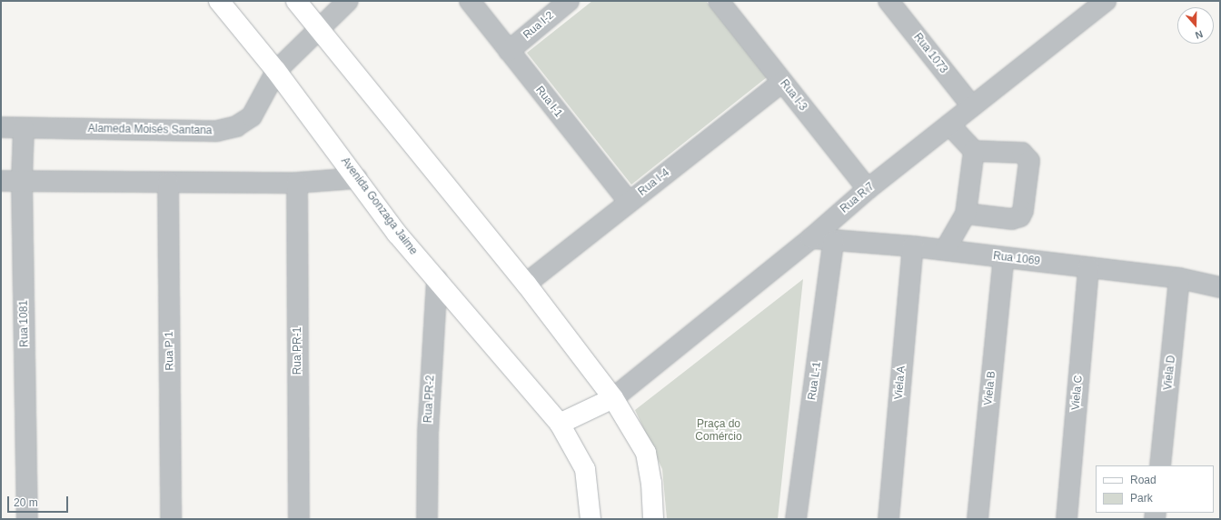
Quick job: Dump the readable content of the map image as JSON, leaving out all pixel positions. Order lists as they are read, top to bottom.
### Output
{
  "streets": {
    "main road": ["Avenida Gonzaga Jaime"],
    "street": [
      "Rua I-2",
      "Rua 1073",
      "Rua I-3",
      "Rua I-1",
      "Alameda Moisés Santana",
      "Rua I-4",
      "Rua R 7",
      "Rua 1069",
      "Rua 1081",
      "Rua P 1",
      "Rua PR-1",
      "Viela D",
      "Rua L-1",
      "Viela A",
      "Viela B",
      "Viela C",
      "Rua PR-2"
    ]
  },
  "crossings": [
    ["Rua I-2", "Rua I-1"],
    ["Rua 1073", "Rua R 7"],
    ["Rua I-3", "Rua I-4"],
    ["Rua I-3", "Rua R 7"],
    ["Rua I-1", "Rua I-4"],
    ["Alameda Moisés Santana", "Avenida Gonzaga Jaime"],
    ["Alameda Moisés Santana", "Rua 1081"],
    ["Rua R 7", "Rua 1069"],
    ["Avenida Gonzaga Jaime", "Rua PR-2"],
    ["Rua 1069", "Viela D"],
    ["Rua 1069", "Rua L-1"],
    ["Rua 1069", "Viela A"],
    ["Rua 1069", "Viela B"],
    ["Rua 1069", "Viela C"]
  ],
  "parks": ["Praça do Comércio"],
  "legend": ["Road", "Park"],
  "scale_bar": "20 m",
  "north": "bottom"
}
